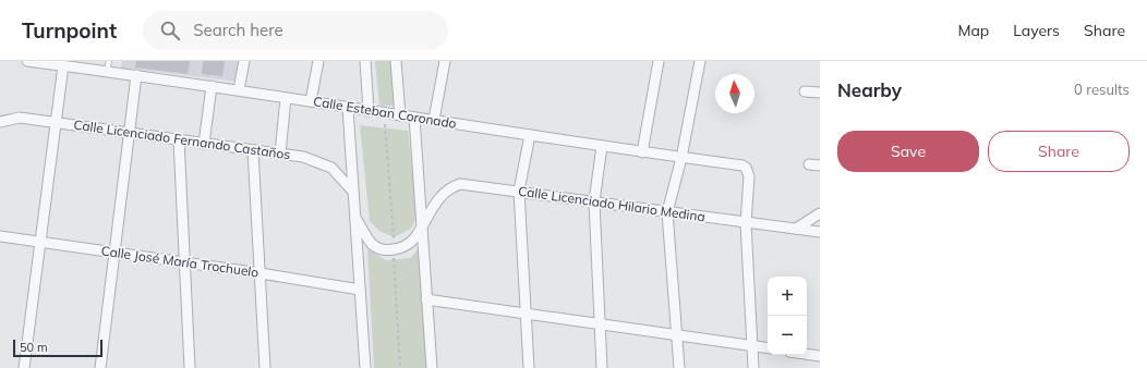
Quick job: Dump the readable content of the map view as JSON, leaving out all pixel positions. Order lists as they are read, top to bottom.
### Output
{
  "streets": {
    "street": [
      "Calle Esteban Coronado",
      "Calle Licenciado Fernando Castaños",
      "Calle Licenciado Hilario Medina",
      "Calle José María Trochuelo"
    ]
  },
  "crossings": [
    ["Calle Esteban Coronado", "Calle Licenciado Hilario Medina"]
  ],
  "scale_bar": "50 m",
  "north": "top",
  "page": {
    "header": "Turnpoint",
    "search": "Search here",
    "nav": ["Map", "Layers", "Share"],
    "heading": ["Nearby", "0 results"],
    "buttons": ["Save", "Share"],
    "map_buttons": ["+", "−"],
    "scale": "50 m"
  }
}
